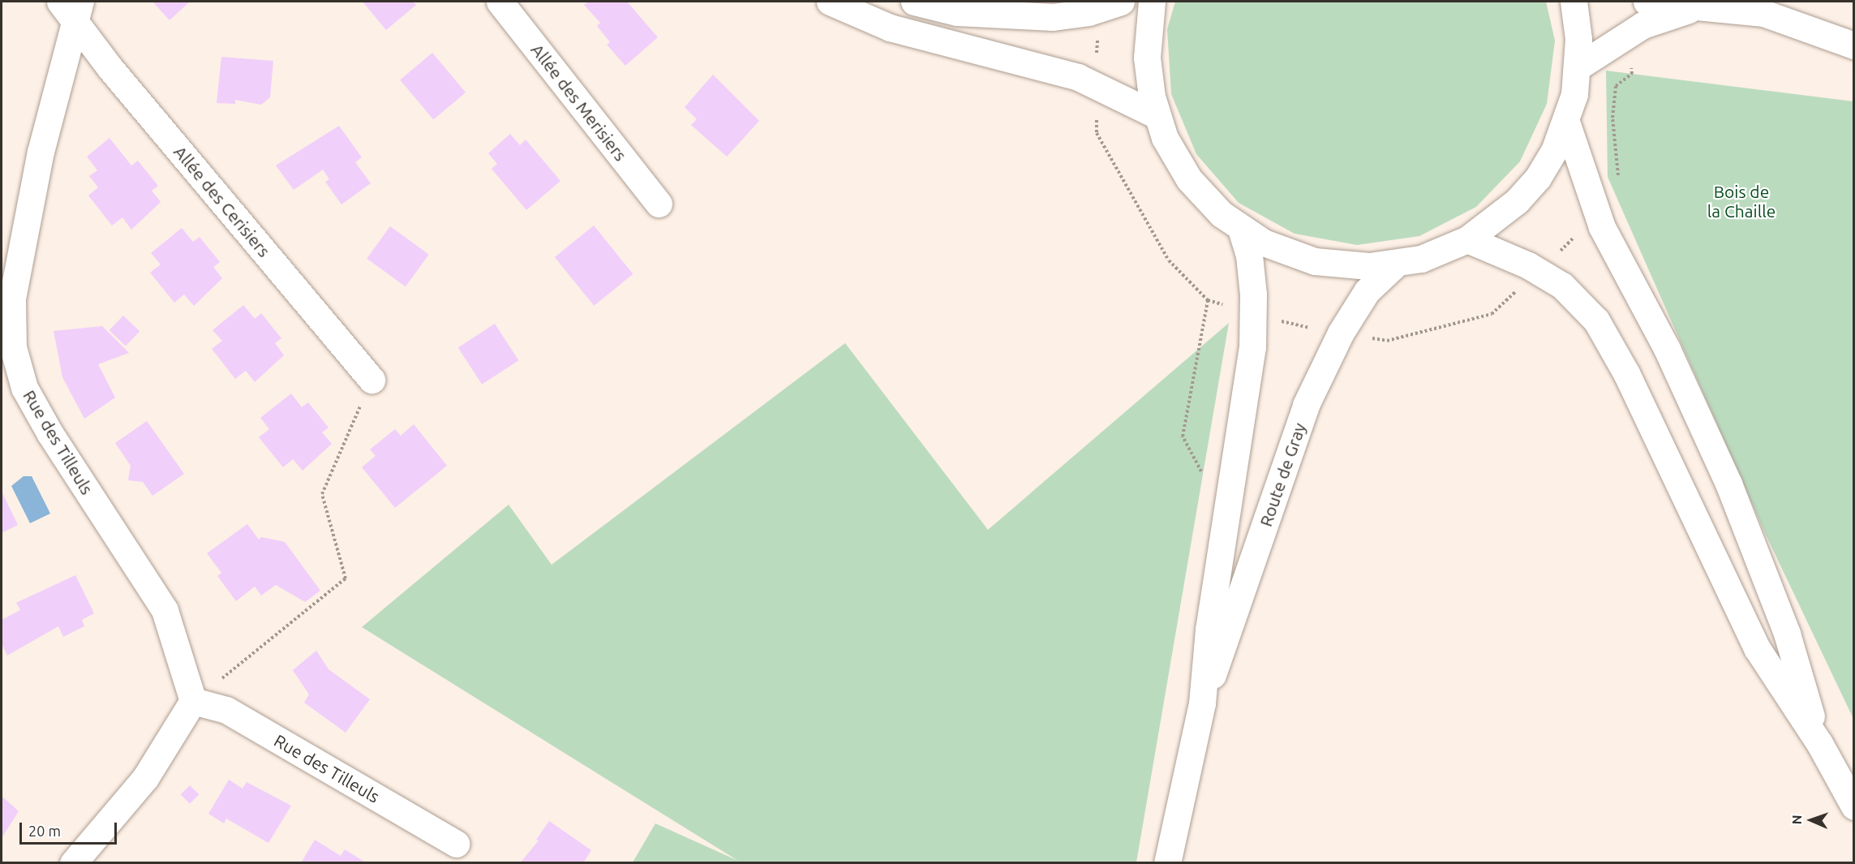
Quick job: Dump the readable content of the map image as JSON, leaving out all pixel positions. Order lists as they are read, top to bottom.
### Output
{
  "streets": {
    "main road": [
      "Allée des Merisiers",
      "Allée des Cerisiers",
      "Rue des Tilleuls",
      "Route de Gray"
    ]
  },
  "crossings": [
    ["Allée des Cerisiers", "Rue des Tilleuls"]
  ],
  "parks": ["Bois de la Chaille"],
  "scale_bar": "20 m",
  "north": "left"
}
